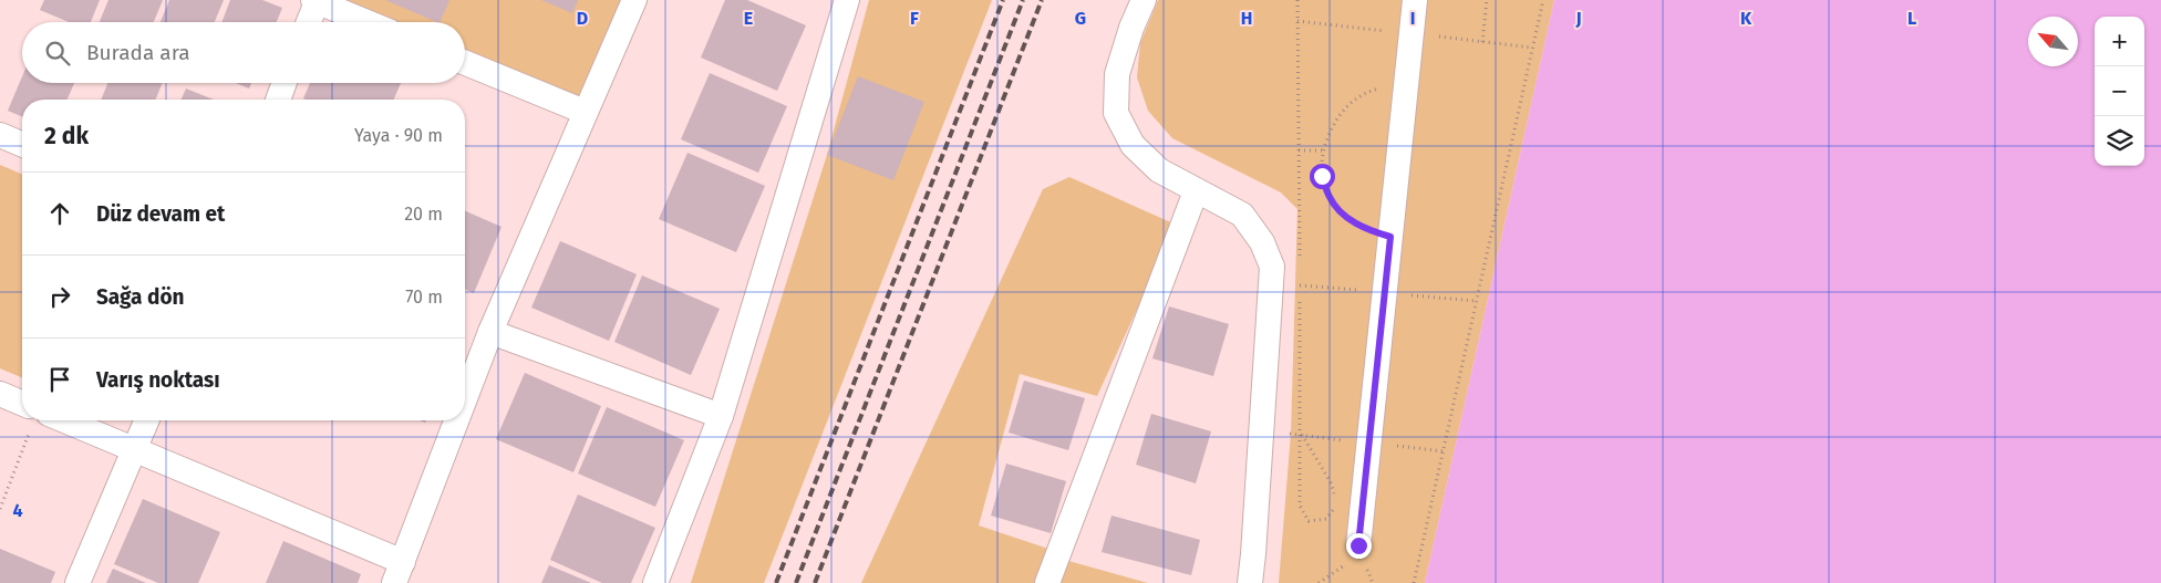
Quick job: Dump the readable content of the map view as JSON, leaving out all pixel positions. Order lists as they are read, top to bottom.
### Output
{
  "north": "top left",
  "page": {
    "map_buttons": ["+", "−"],
    "search": "Burada ara",
    "heading": ["2 dk", "Yaya · 90 m"],
    "list": [
      ["Düz devam et", "20 m"],
      ["Sağa dön", "70 m"],
      "Varış noktası"
    ]
  },
  "grid": {
    "columns": [
      "D",
      "E",
      "F",
      "G",
      "H",
      "I",
      "J",
      "K",
      "L"
    ],
    "rows": ["4"]
  }
}
